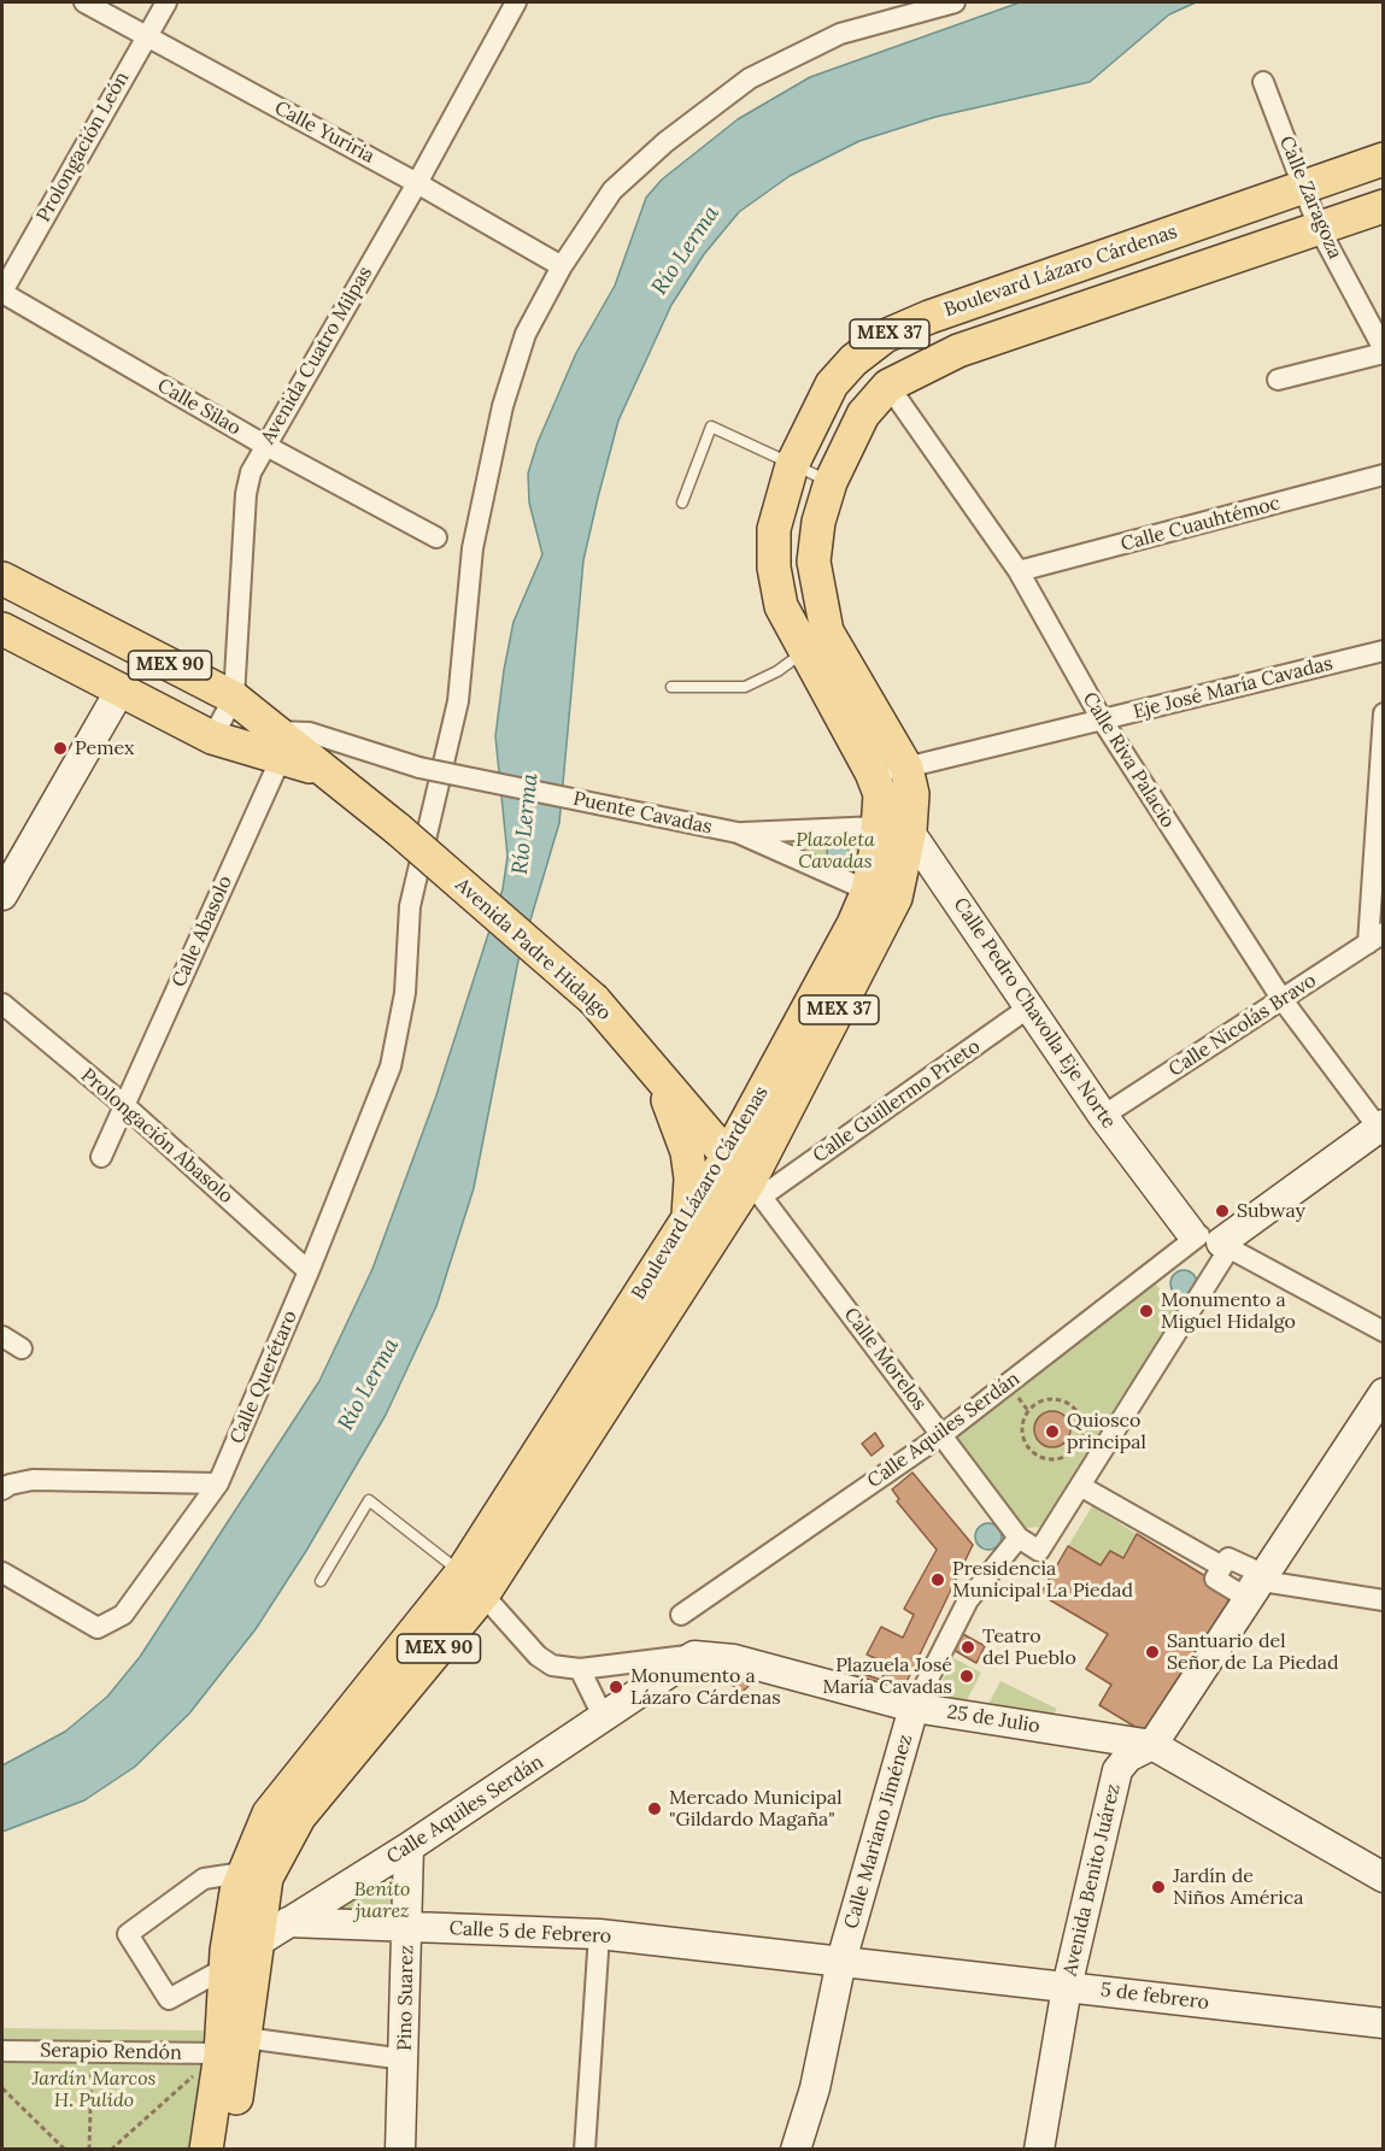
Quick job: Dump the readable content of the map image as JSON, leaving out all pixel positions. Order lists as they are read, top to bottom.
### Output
{
  "streets": {
    "main road": [
      "Boulevard Lázaro Cárdenas",
      "MEX 37",
      "MEX 90",
      "Avenida Padre Hidalgo"
    ],
    "street": [
      "Calle Yuriria",
      "Prolongación León",
      "Calle Zaragoza",
      "Avenida Cuatro Milpas",
      "Calle Silao",
      "Calle Cuauhtémoc",
      "Eje José María Cavadas",
      "Calle Riva Palacio",
      "Puente Cavadas",
      "Calle Abasolo",
      "Calle Pedro Chavolla Eje Norte",
      "Calle Nicolás Bravo",
      "Calle Guillermo Prieto",
      "Prolongación Abasolo",
      "Calle Morelos",
      "Calle Querétaro",
      "Calle Aquiles Serdán",
      "25 de Julio",
      "Calle Mariano Jiménez",
      "Avenida Benito Juárez",
      "Calle 5 de Febrero",
      "5 de febrero",
      "Pino Suarez",
      "Serapio Rendón"
    ]
  },
  "crossings": [
    ["Calle Yuriria", "Prolongación León"],
    ["Calle Yuriria", "Avenida Cuatro Milpas"],
    ["Calle Yuriria", "Calle Querétaro"],
    ["Prolongación León", "Calle Silao"],
    ["Calle Zaragoza", "Boulevard Lázaro Cárdenas"],
    ["Boulevard Lázaro Cárdenas", "MEX 90"],
    ["Boulevard Lázaro Cárdenas", "Eje José María Cavadas"],
    ["Boulevard Lázaro Cárdenas", "Calle Riva Palacio"],
    ["Boulevard Lázaro Cárdenas", "Avenida Padre Hidalgo"],
    ["Boulevard Lázaro Cárdenas", "Calle Pedro Chavolla Eje Norte"],
    ["Boulevard Lázaro Cárdenas", "Calle Guillermo Prieto"],
    ["Boulevard Lázaro Cárdenas", "Calle Morelos"],
    ["Boulevard Lázaro Cárdenas", "25 de Julio"],
    ["Boulevard Lázaro Cárdenas", "Serapio Rendón"],
    ["Avenida Cuatro Milpas", "Calle Silao"],
    ["Avenida Cuatro Milpas", "Avenida Padre Hidalgo"],
    ["Calle Cuauhtémoc", "Calle Riva Palacio"],
    ["MEX 90", "Avenida Padre Hidalgo"],
    ["Eje José María Cavadas", "Calle Riva Palacio"],
    ["Calle Riva Palacio", "Calle Nicolás Bravo"],
    ["Puente Cavadas", "Calle Abasolo"],
    ["Puente Cavadas", "Avenida Padre Hidalgo"],
    ["Calle Abasolo", "Avenida Padre Hidalgo"],
    ["Calle Abasolo", "Prolongación Abasolo"],
    ["Avenida Padre Hidalgo", "Calle Guillermo Prieto"],
    ["Avenida Padre Hidalgo", "Calle Morelos"],
    ["Calle Pedro Chavolla Eje Norte", "Calle Nicolás Bravo"],
    ["Calle Pedro Chavolla Eje Norte", "Calle Guillermo Prieto"],
    ["Calle Pedro Chavolla Eje Norte", "Calle Aquiles Serdán"],
    ["Calle Guillermo Prieto", "Calle Morelos"],
    ["Prolongación Abasolo", "Calle Querétaro"],
    ["Calle Morelos", "Calle Aquiles Serdán"],
    ["Calle Morelos", "Calle Mariano Jiménez"],
    ["Calle Aquiles Serdán", "25 de Julio"],
    ["Calle Aquiles Serdán", "Calle 5 de Febrero"],
    ["Calle Aquiles Serdán", "Pino Suarez"],
    ["25 de Julio", "Calle Mariano Jiménez"],
    ["25 de Julio", "Avenida Benito Juárez"],
    ["Calle Mariano Jiménez", "Calle 5 de Febrero"],
    ["Calle Mariano Jiménez", "5 de febrero"],
    ["Avenida Benito Juárez", "5 de febrero"],
    ["Calle 5 de Febrero", "5 de febrero"],
    ["Calle 5 de Febrero", "Pino Suarez"],
    ["Pino Suarez", "Serapio Rendón"]
  ],
  "water": ["Río Lerma"],
  "parks": ["Plazoleta Cavadas", "Benito juarez", "Jardín Marcos H. Pulido"],
  "places": [
    "Pemex",
    "Subway",
    "Monumento a Miguel Hidalgo",
    "Quiosco principal",
    "Presidencia Municipal La Piedad",
    "Teatro del Pueblo",
    "Santuario del Señor de La Piedad",
    "Plazuela José María Cavadas",
    "Monumento a Lázaro Cárdenas",
    "Mercado Municipal \"Gildardo Magaña\"",
    "Jardín de Niños América"
  ]
}
